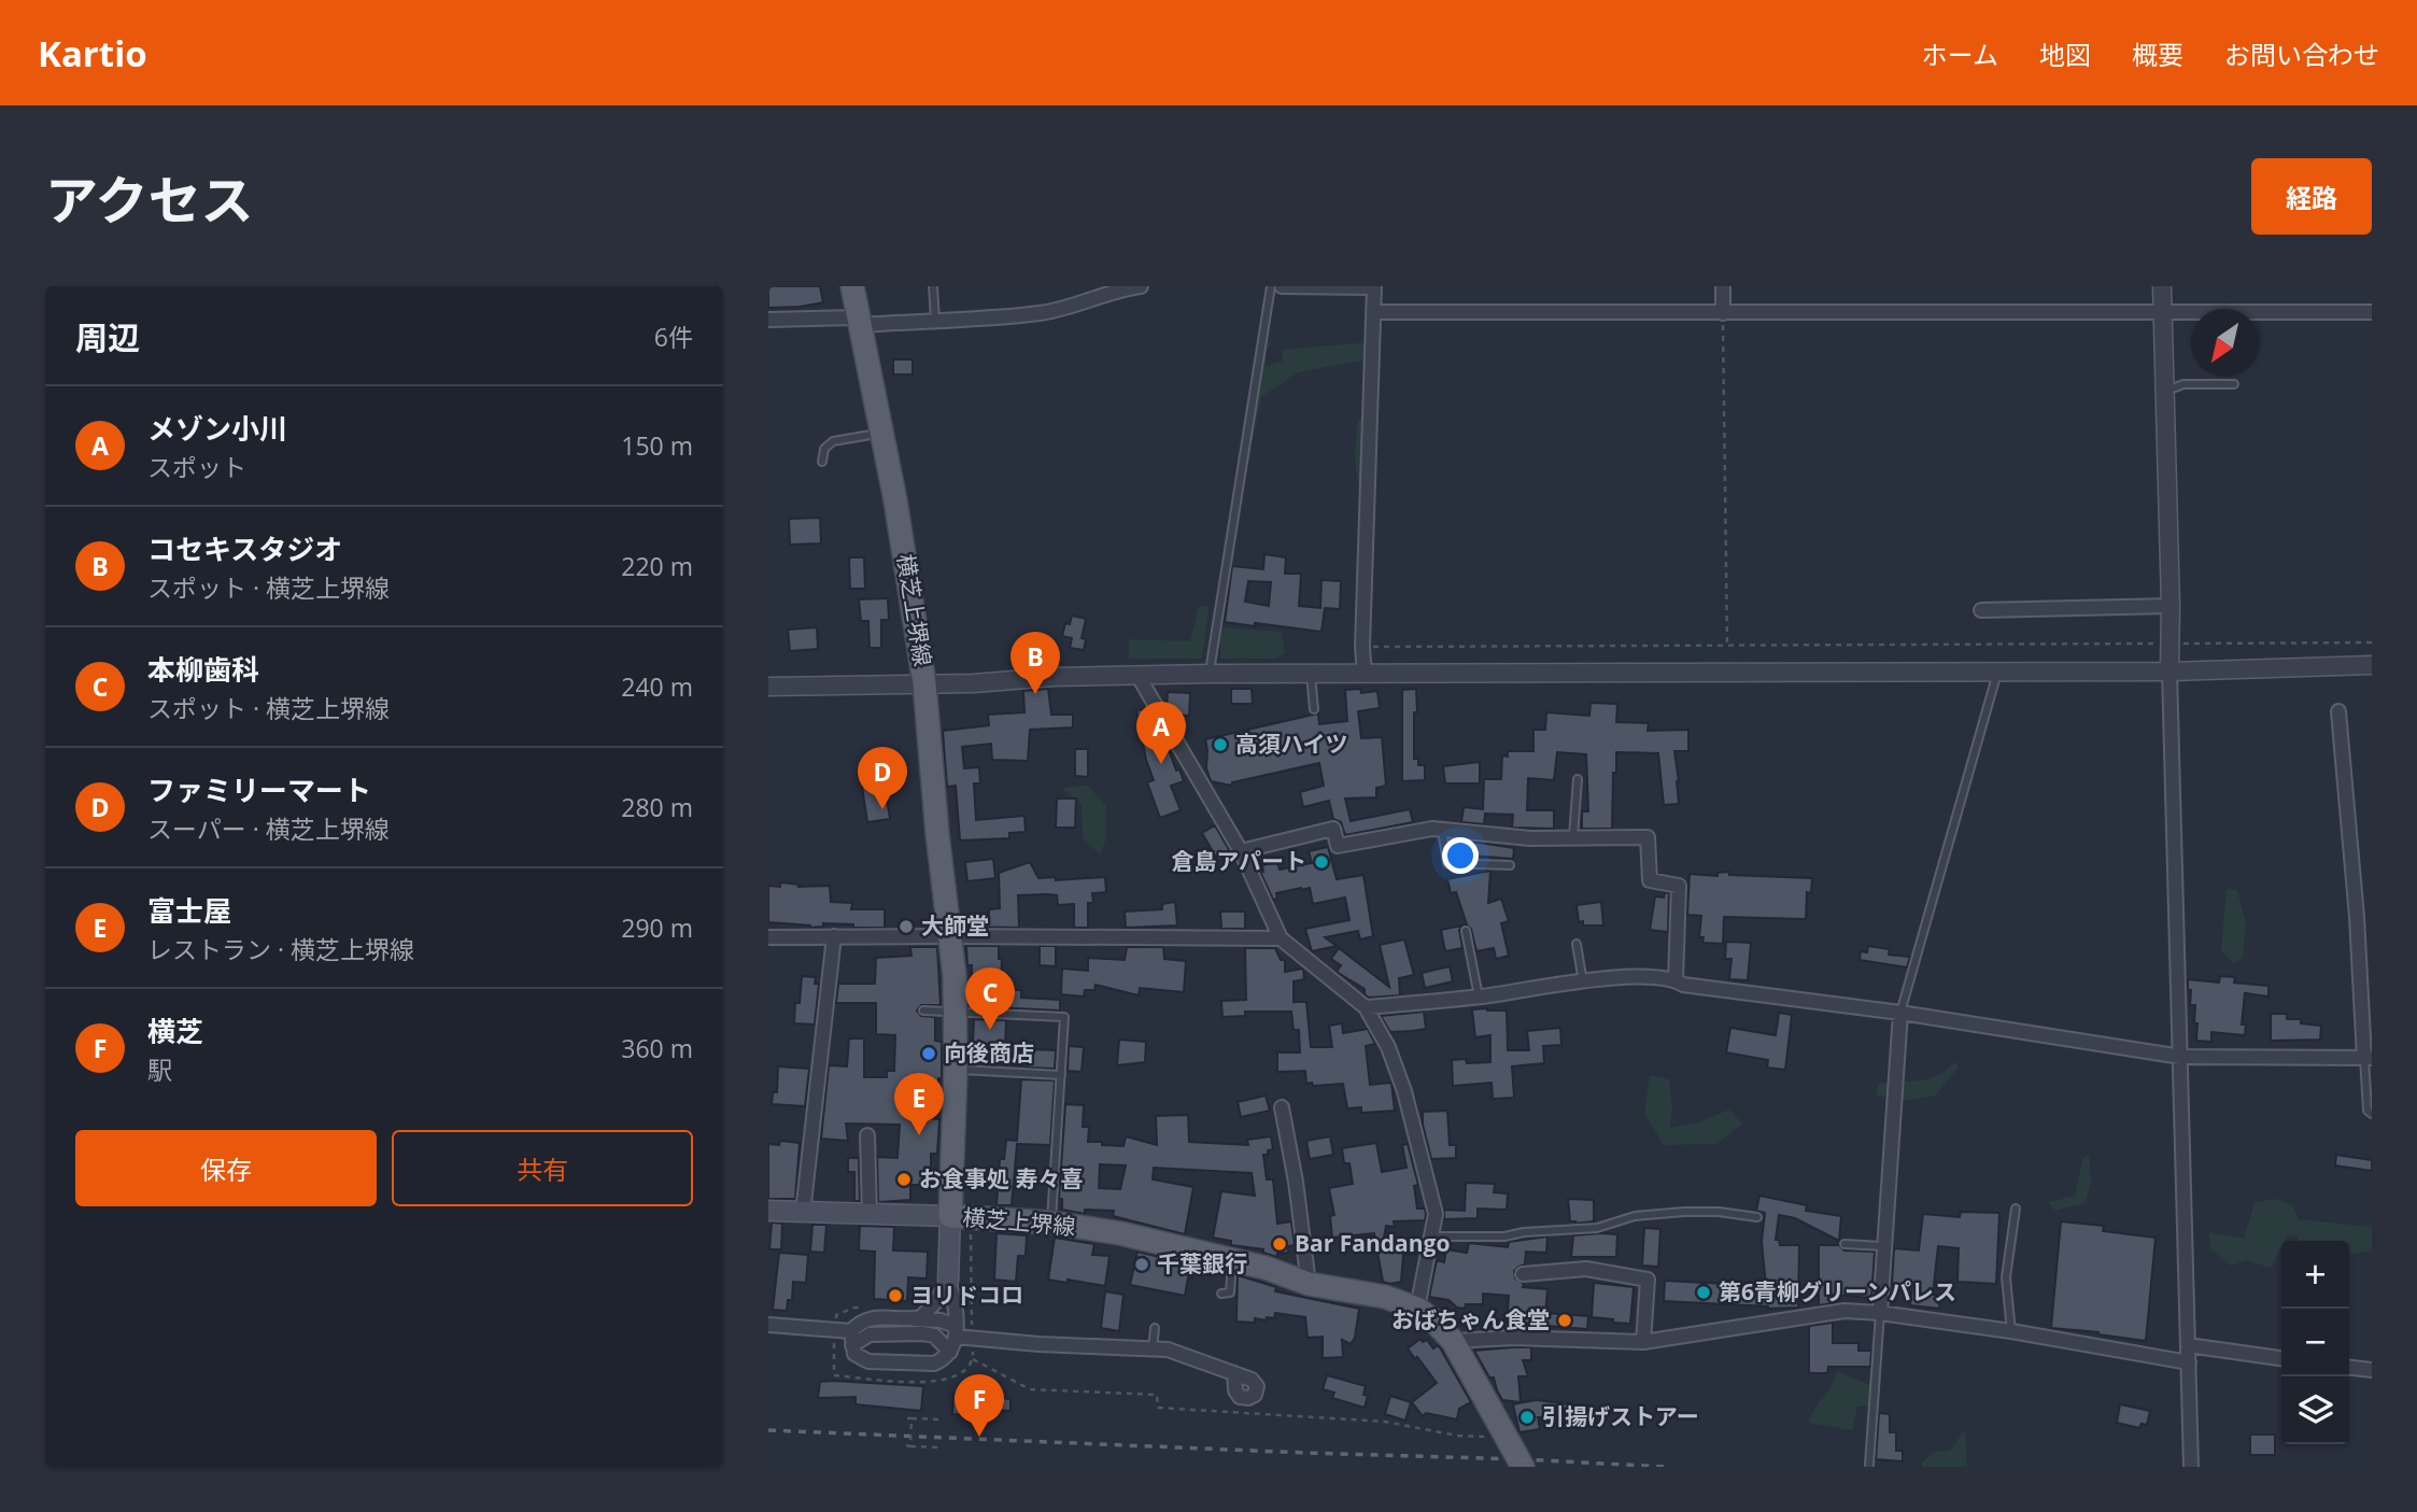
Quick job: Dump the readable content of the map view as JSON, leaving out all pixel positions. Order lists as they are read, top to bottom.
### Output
{
  "streets": {
    "main road": ["横芝上堺線"]
  },
  "places": [
    "高須ハイツ",
    "倉島アパート",
    "大師堂",
    "向後商店",
    "お食事処 寿々喜",
    "Bar Fandango",
    "千葉銀行",
    "第6青柳グリーンパレス",
    "ヨリドコロ",
    "おばちゃん食堂",
    "引揚げストアー"
  ],
  "north": "bottom left",
  "page": {
    "header": "Kartio",
    "nav": [
      "ホーム",
      "地図",
      "概要",
      "お問い合わせ"
    ],
    "title": "アクセス",
    "buttons": [
      "経路",
      ["保存", "共有"]
    ],
    "heading": ["周辺", "6件"],
    "list": [
      {
        "mark": "A",
        "name": "メゾン小川",
        "note": "スポット",
        "value": "150 m"
      },
      {
        "mark": "B",
        "name": "コセキスタジオ",
        "note": "スポット · 横芝上堺線",
        "value": "220 m"
      },
      {
        "mark": "C",
        "name": "本柳歯科",
        "note": "スポット · 横芝上堺線",
        "value": "240 m"
      },
      {
        "mark": "D",
        "name": "ファミリーマート",
        "note": "スーパー · 横芝上堺線",
        "value": "280 m"
      },
      {
        "mark": "E",
        "name": "富士屋",
        "note": "レストラン · 横芝上堺線",
        "value": "290 m"
      },
      {
        "mark": "F",
        "name": "横芝",
        "note": "駅",
        "value": "360 m"
      }
    ],
    "pins": [
      "B",
      "A",
      "D",
      "C",
      "E",
      "F"
    ],
    "map_buttons": ["+", "−"]
  }
}
